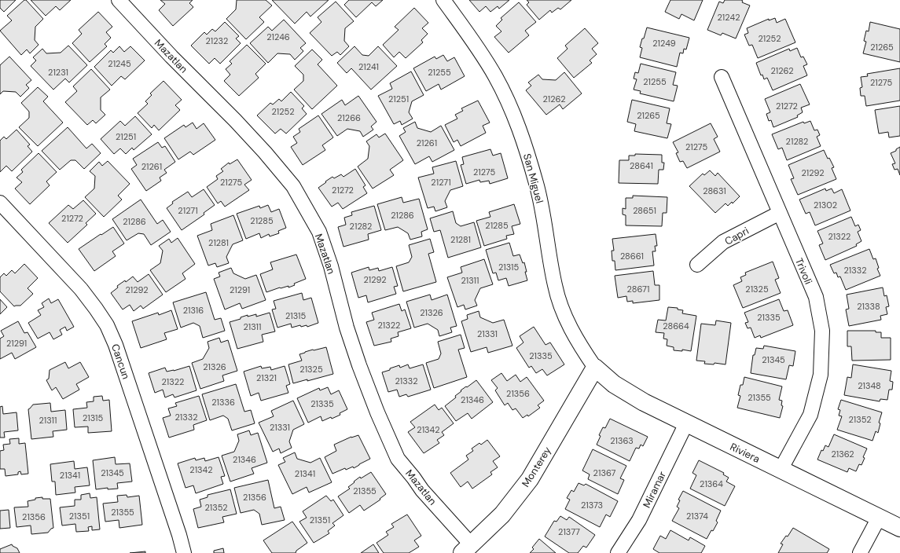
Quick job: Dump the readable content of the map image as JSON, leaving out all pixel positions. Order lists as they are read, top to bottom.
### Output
{
  "streets": {
    "street": [
      "Mazatlan",
      "San Miguel",
      "Capri",
      "Trivoli",
      "Cancun",
      "Riviera",
      "Monterey",
      "Miramar"
    ]
  },
  "crossings": [
    ["Mazatlan", "Monterey"],
    ["San Miguel", "Riviera"],
    ["San Miguel", "Monterey"],
    ["Capri", "Trivoli"],
    ["Trivoli", "Riviera"],
    ["Riviera", "Monterey"],
    ["Riviera", "Miramar"]
  ],
  "house_numbers": [
    "21242",
    "21246",
    "21252",
    "21232",
    "21249",
    "21265",
    "21245",
    "21241",
    "21262",
    "21231",
    "21255",
    "21255",
    "21275",
    "21251",
    "21262",
    "21272",
    "21252",
    "21265",
    "21266",
    "21251",
    "21282",
    "21261",
    "21275",
    "28641",
    "21261",
    "21275",
    "21292",
    "21275",
    "21271",
    "21272",
    "28631",
    "21302",
    "21271",
    "28651",
    "21286",
    "21272",
    "21285",
    "21286",
    "21285",
    "21282",
    "21322",
    "21281",
    "21281",
    "28661",
    "21315",
    "21332",
    "21292",
    "21311",
    "28671",
    "21325",
    "21292",
    "21291",
    "21338",
    "21316",
    "21326",
    "21315",
    "21335",
    "21322",
    "28664",
    "21311",
    "21331",
    "21291",
    "21335",
    "21345",
    "21326",
    "21325",
    "21321",
    "21332",
    "21322",
    "21348",
    "21356",
    "21355",
    "21346",
    "21336",
    "21335",
    "21332",
    "21315",
    "21352",
    "21311",
    "21331",
    "21342",
    "21363",
    "21362",
    "21346",
    "21342",
    "21345",
    "21367",
    "21341",
    "21341",
    "21364",
    "21355",
    "21356",
    "21373",
    "21352",
    "21355",
    "21351",
    "21374",
    "21356",
    "21351",
    "21377"
  ]
}
